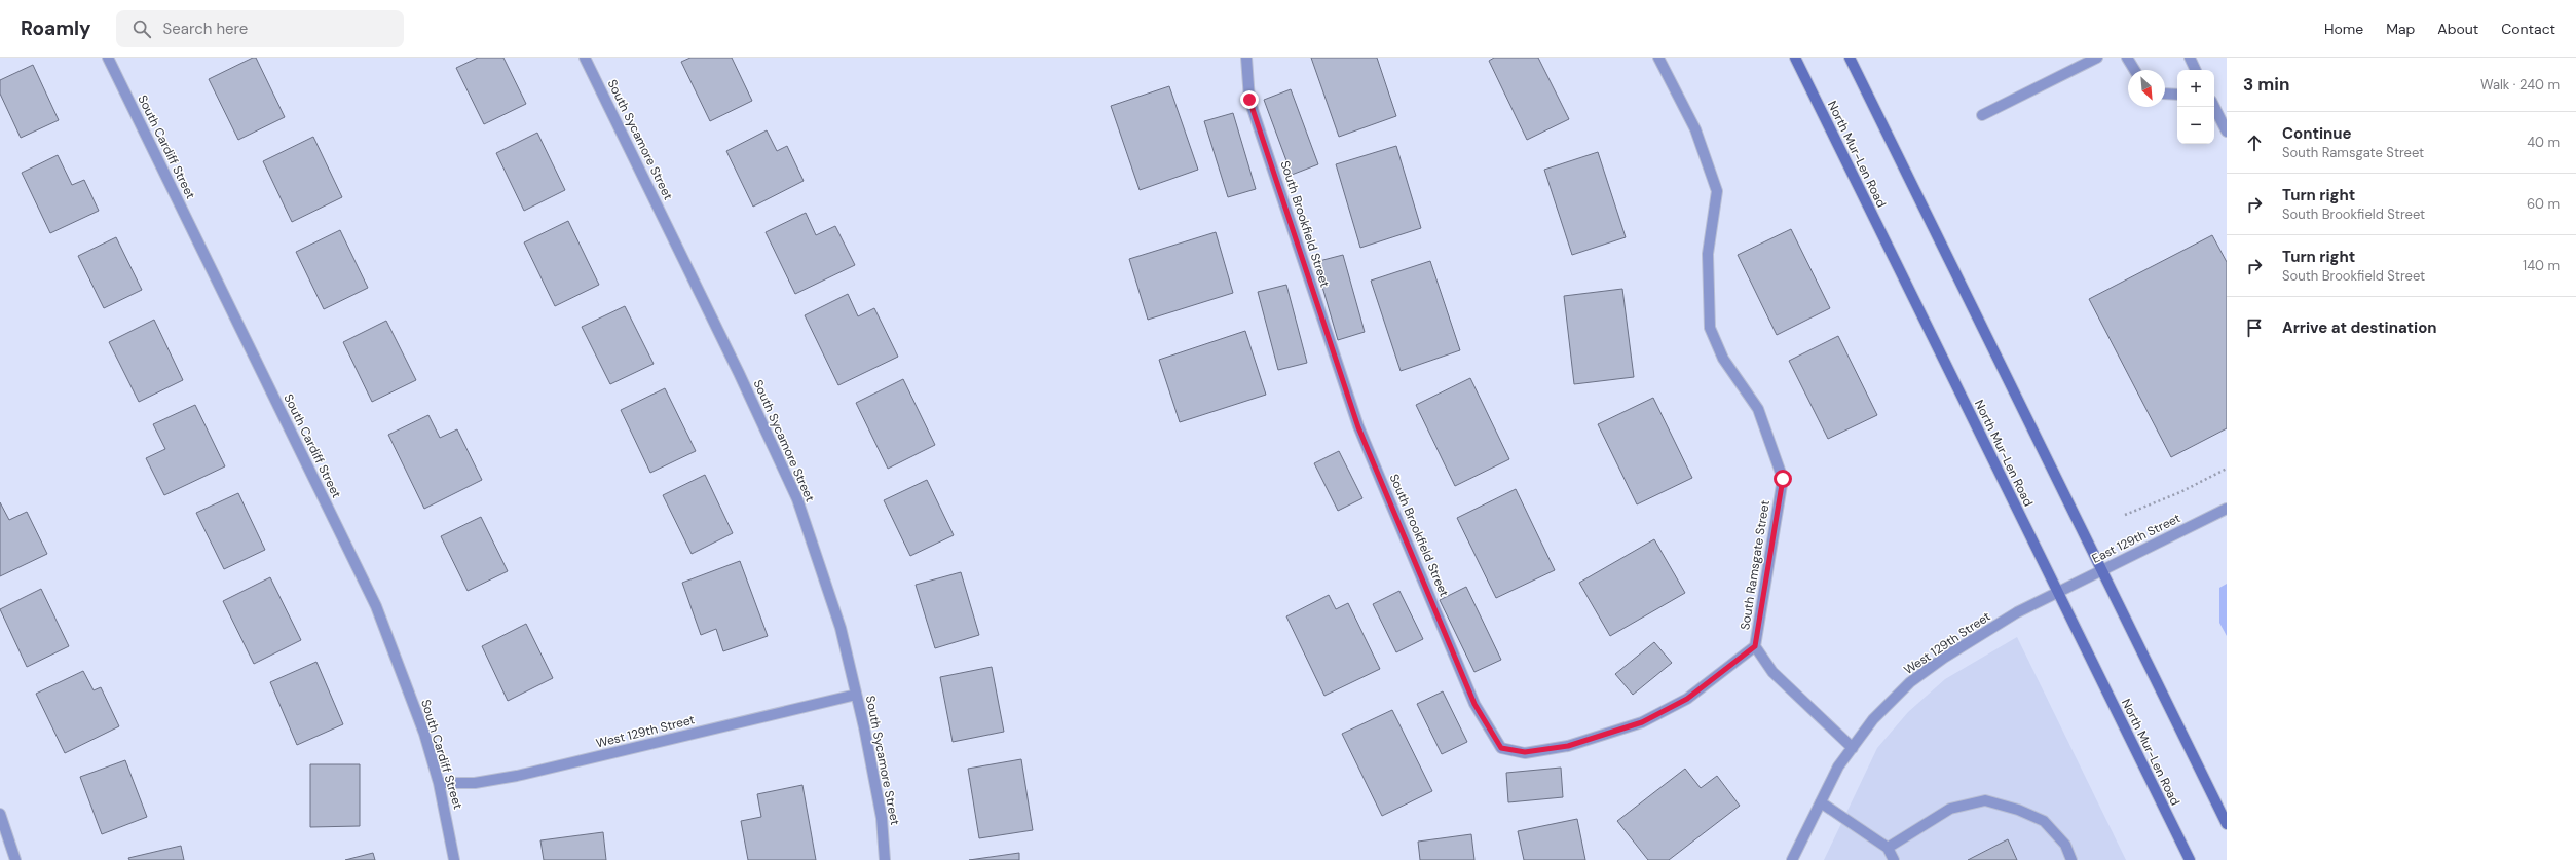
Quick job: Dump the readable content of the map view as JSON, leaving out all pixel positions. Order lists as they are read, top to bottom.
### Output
{
  "streets": {
    "main road": ["North Mur-Len Road"],
    "street": [
      "South Sycamore Street",
      "South Cardiff Street",
      "South Brookfield Street",
      "East 129th Street",
      "South Ramsgate Street",
      "West 129th Street"
    ]
  },
  "crossings": [
    ["South Sycamore Street", "West 129th Street"],
    ["South Cardiff Street", "West 129th Street"],
    ["North Mur-Len Road", "East 129th Street"],
    ["North Mur-Len Road", "West 129th Street"],
    ["South Brookfield Street", "South Ramsgate Street"],
    ["East 129th Street", "West 129th Street"],
    ["South Ramsgate Street", "West 129th Street"]
  ],
  "north": "bottom right",
  "page": {
    "header": "Roamly",
    "search": "Search here",
    "nav": [
      "Home",
      "Map",
      "About",
      "Contact"
    ],
    "heading": ["3 min", "Walk · 240 m"],
    "map_buttons": ["+", "−"],
    "list": [
      ["Continue", "South Ramsgate Street", "40 m"],
      ["Turn right", "South Brookfield Street", "60 m"],
      ["Turn right", "South Brookfield Street", "140 m"],
      "Arrive at destination"
    ]
  }
}
